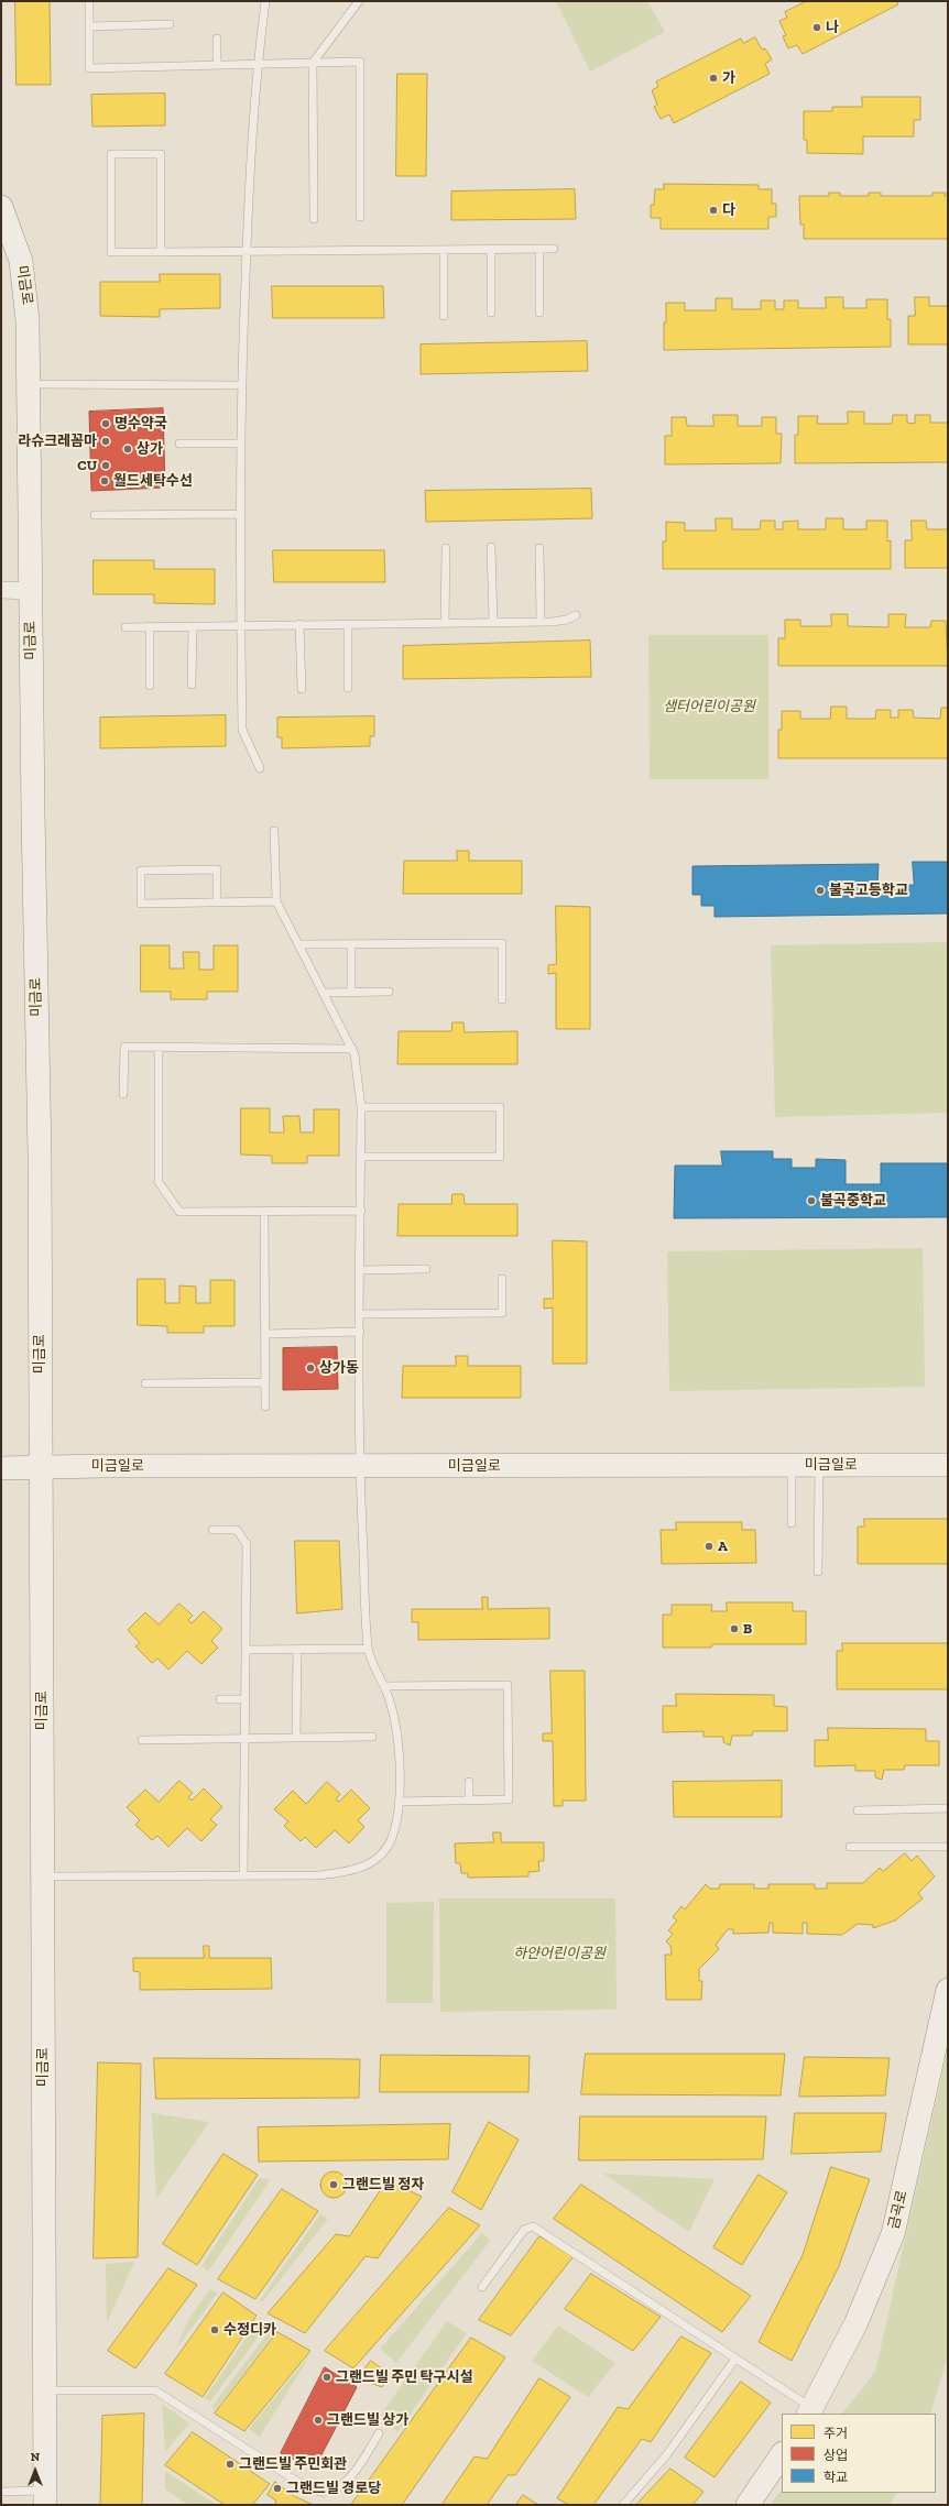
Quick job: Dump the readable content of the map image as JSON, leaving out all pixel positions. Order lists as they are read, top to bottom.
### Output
{
  "streets": {
    "main road": ["미금로", "미금일로", "금곡로"]
  },
  "crossings": [
    ["미금로", "미금일로"]
  ],
  "parks": ["샘터어린이공원", "하얀어린이공원"],
  "places": [
    "나",
    "가",
    "다",
    "명수약국",
    "라슈크레꼼마",
    "상가",
    "CU",
    "월드세탁수선",
    "불곡고등학교",
    "불곡중학교",
    "상가동",
    "A",
    "B",
    "그랜드빌 정자",
    "수정디카",
    "그랜드빌 주민 탁구시설",
    "그랜드빌 상가",
    "그랜드빌 주민회관",
    "그랜드빌 경로당"
  ],
  "legend": ["주거", "상업", "학교"],
  "north": "top"
}
